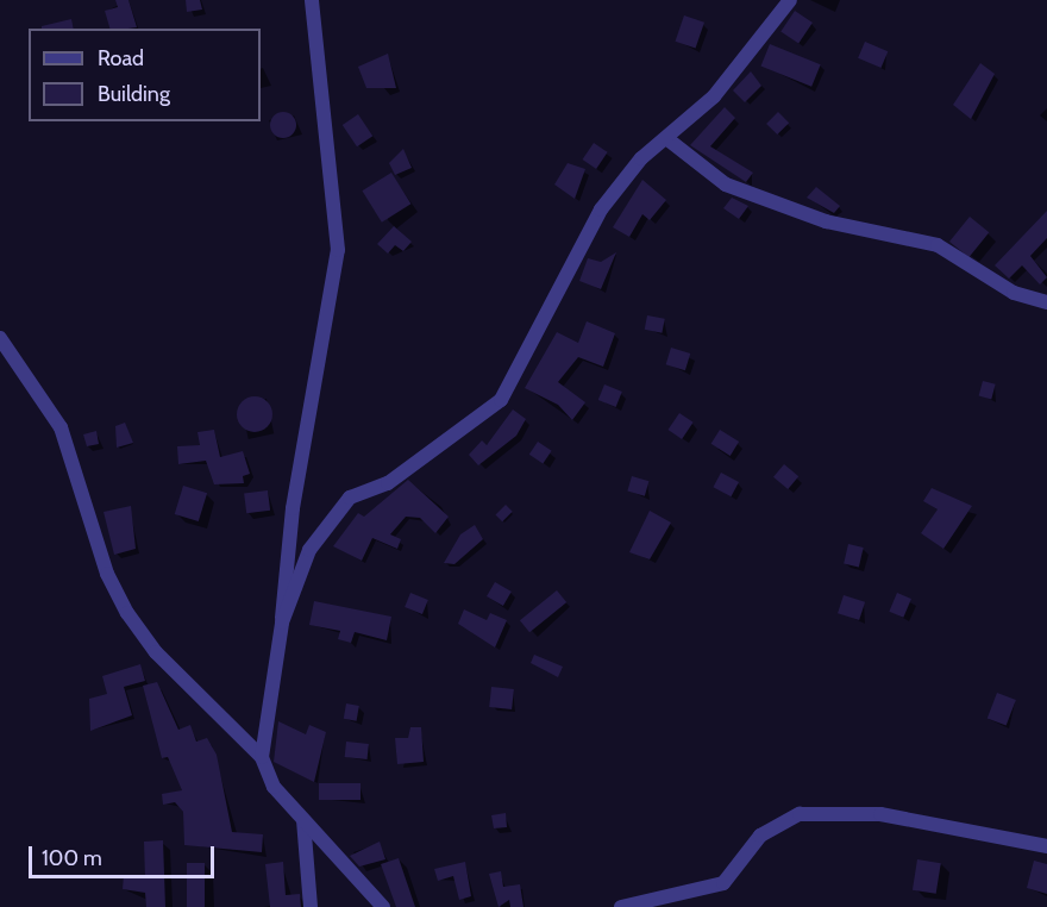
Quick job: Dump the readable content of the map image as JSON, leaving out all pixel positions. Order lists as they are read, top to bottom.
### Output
{
  "legend": ["Road", "Building"],
  "scale_bar": "100 m"
}
